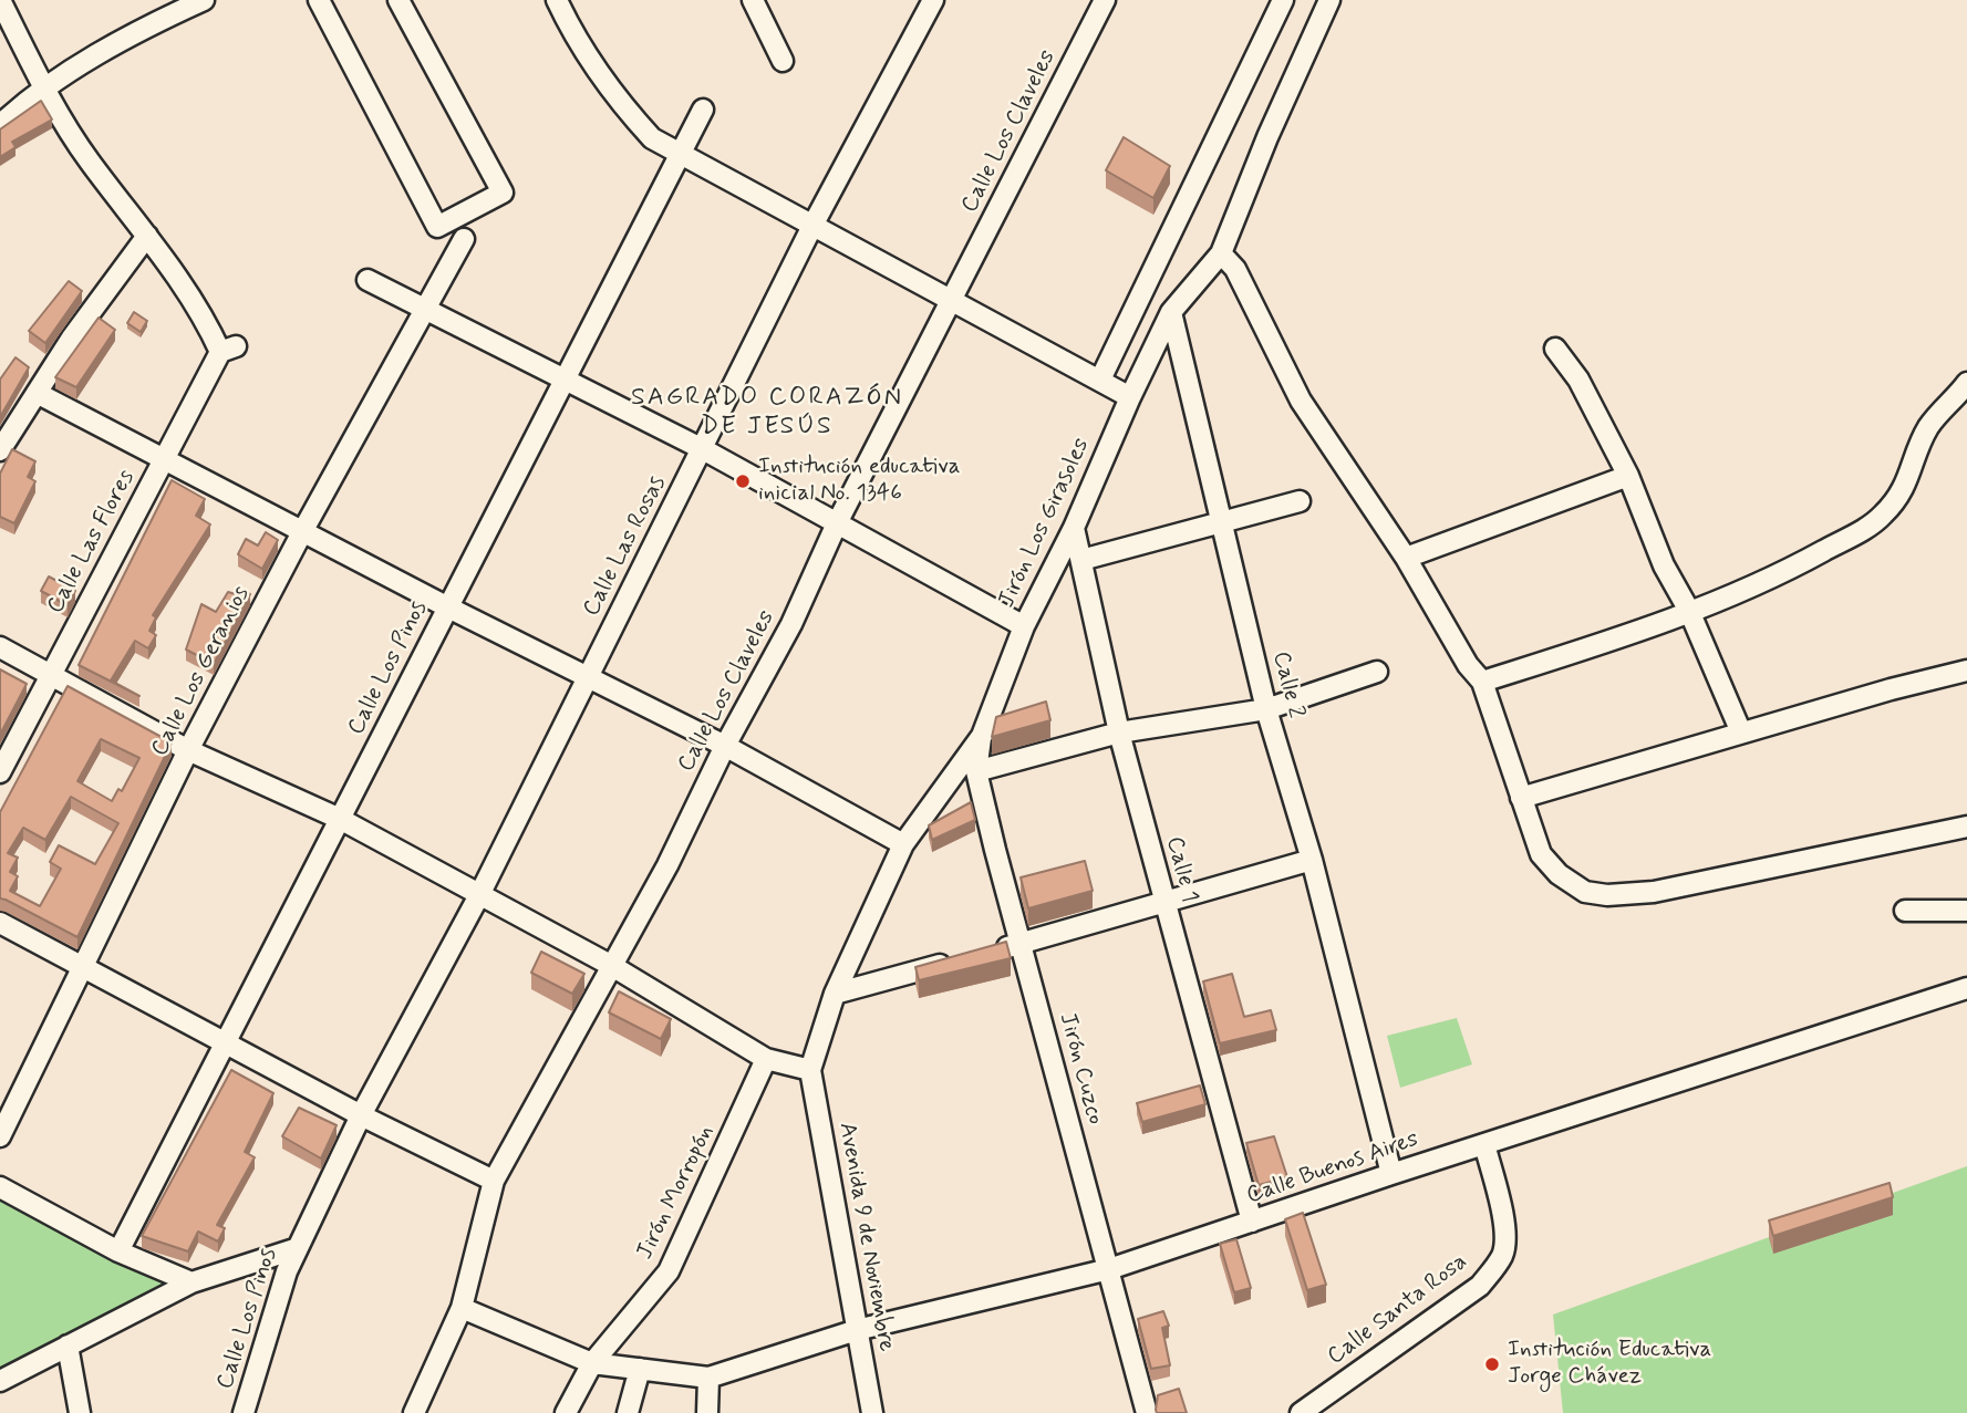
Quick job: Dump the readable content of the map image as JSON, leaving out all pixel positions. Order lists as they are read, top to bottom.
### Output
{
  "streets": {
    "street": [
      "Calle Los Claveles",
      "Jirón Los Girasoles",
      "Calle Las Flores",
      "Calle Las Rosas",
      "Calle Los Pinos",
      "Calle Los Geranios",
      "Calle 2",
      "Calle 1",
      "Jirón Cuzco",
      "Calle Buenos Aires",
      "Jirón Morropón",
      "Avenida 9 de Noviembre",
      "Calle Santa Rosa"
    ]
  },
  "crossings": [
    ["Jirón Los Girasoles", "Calle 2"],
    ["Jirón Los Girasoles", "Calle 1"],
    ["Jirón Los Girasoles", "Jirón Cuzco"],
    ["Jirón Los Girasoles", "Avenida 9 de Noviembre"],
    ["Calle Las Rosas", "Calle Los Pinos"],
    ["Calle 2", "Calle Buenos Aires"],
    ["Calle 1", "Calle Buenos Aires"],
    ["Jirón Cuzco", "Calle Buenos Aires"],
    ["Calle Buenos Aires", "Avenida 9 de Noviembre"],
    ["Calle Buenos Aires", "Calle Santa Rosa"]
  ],
  "districts": ["SAGRADO CORAZÓN DE JESÚS"],
  "places": ["Institución educativa inicial No. 1346", "Institución Educativa Jorge Chávez"]
}
